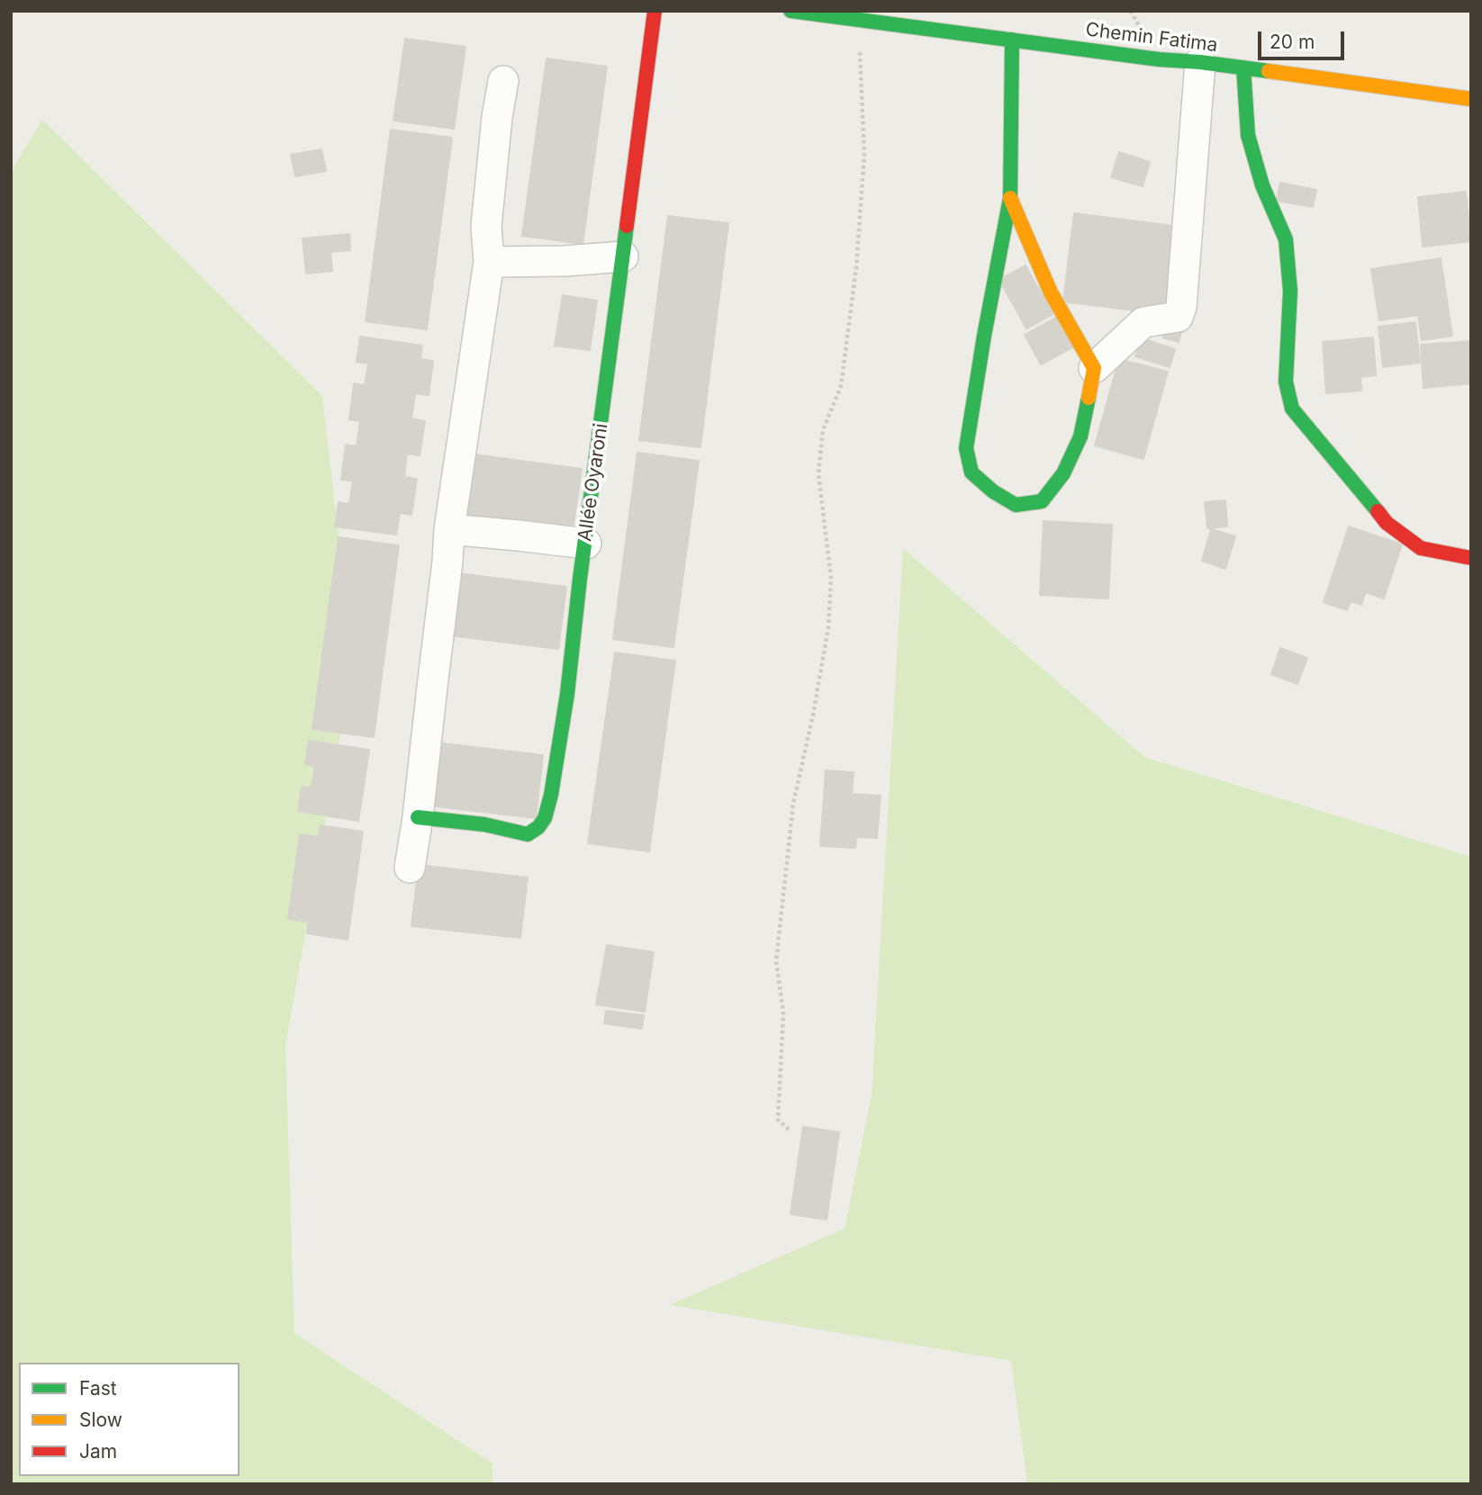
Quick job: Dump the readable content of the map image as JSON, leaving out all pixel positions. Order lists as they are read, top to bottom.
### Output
{
  "streets": {
    "street": ["Chemin Fatima", "Allée Oyaroni"]
  },
  "legend": ["Fast", "Slow", "Jam"],
  "scale_bar": "20 m"
}
